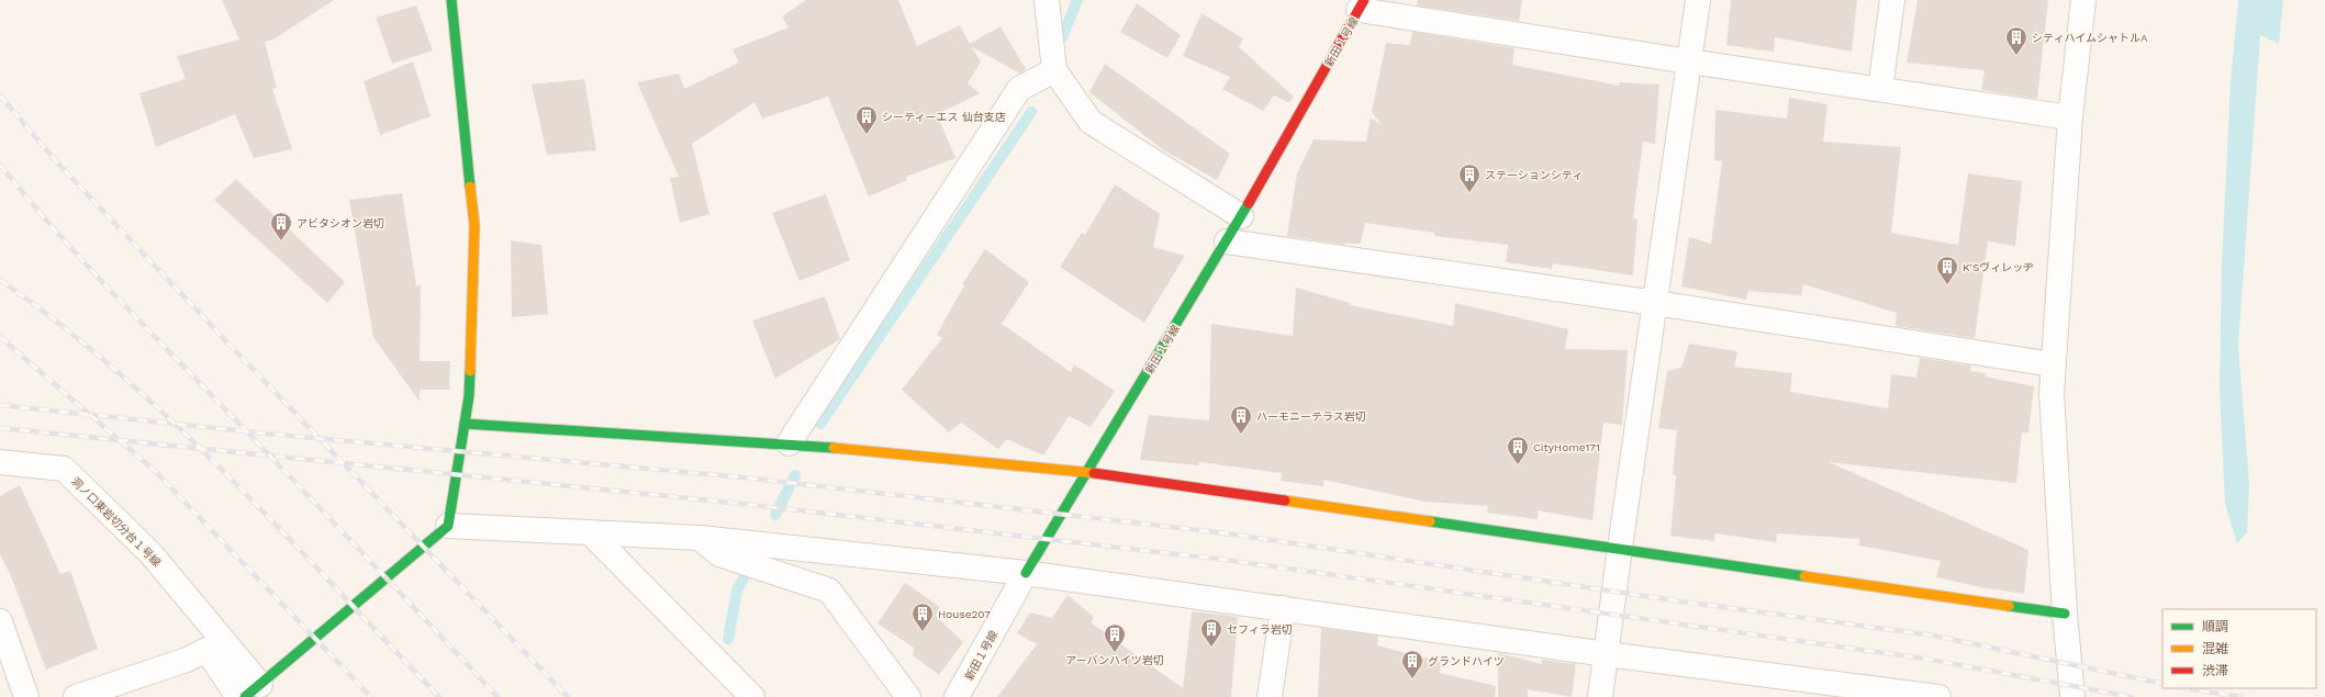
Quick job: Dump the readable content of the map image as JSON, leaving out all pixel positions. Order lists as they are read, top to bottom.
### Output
{
  "streets": {
    "street": ["新田１号線", "洞ノ口東岩切分台１号線"]
  },
  "places": {
    "building": [
      "シティハイムシャトルA",
      "シーティーエス 仙台支店",
      "ステーションシティ",
      "アビタシオン岩切",
      "K'Sヴィレッヂ",
      "ハーモニーテラス岩切",
      "CityHome171",
      "House207",
      "セフィラ岩切",
      "アーバンハイツ岩切",
      "グランドハイツ"
    ]
  },
  "legend": ["順調", "混雑", "渋滞"]
}
